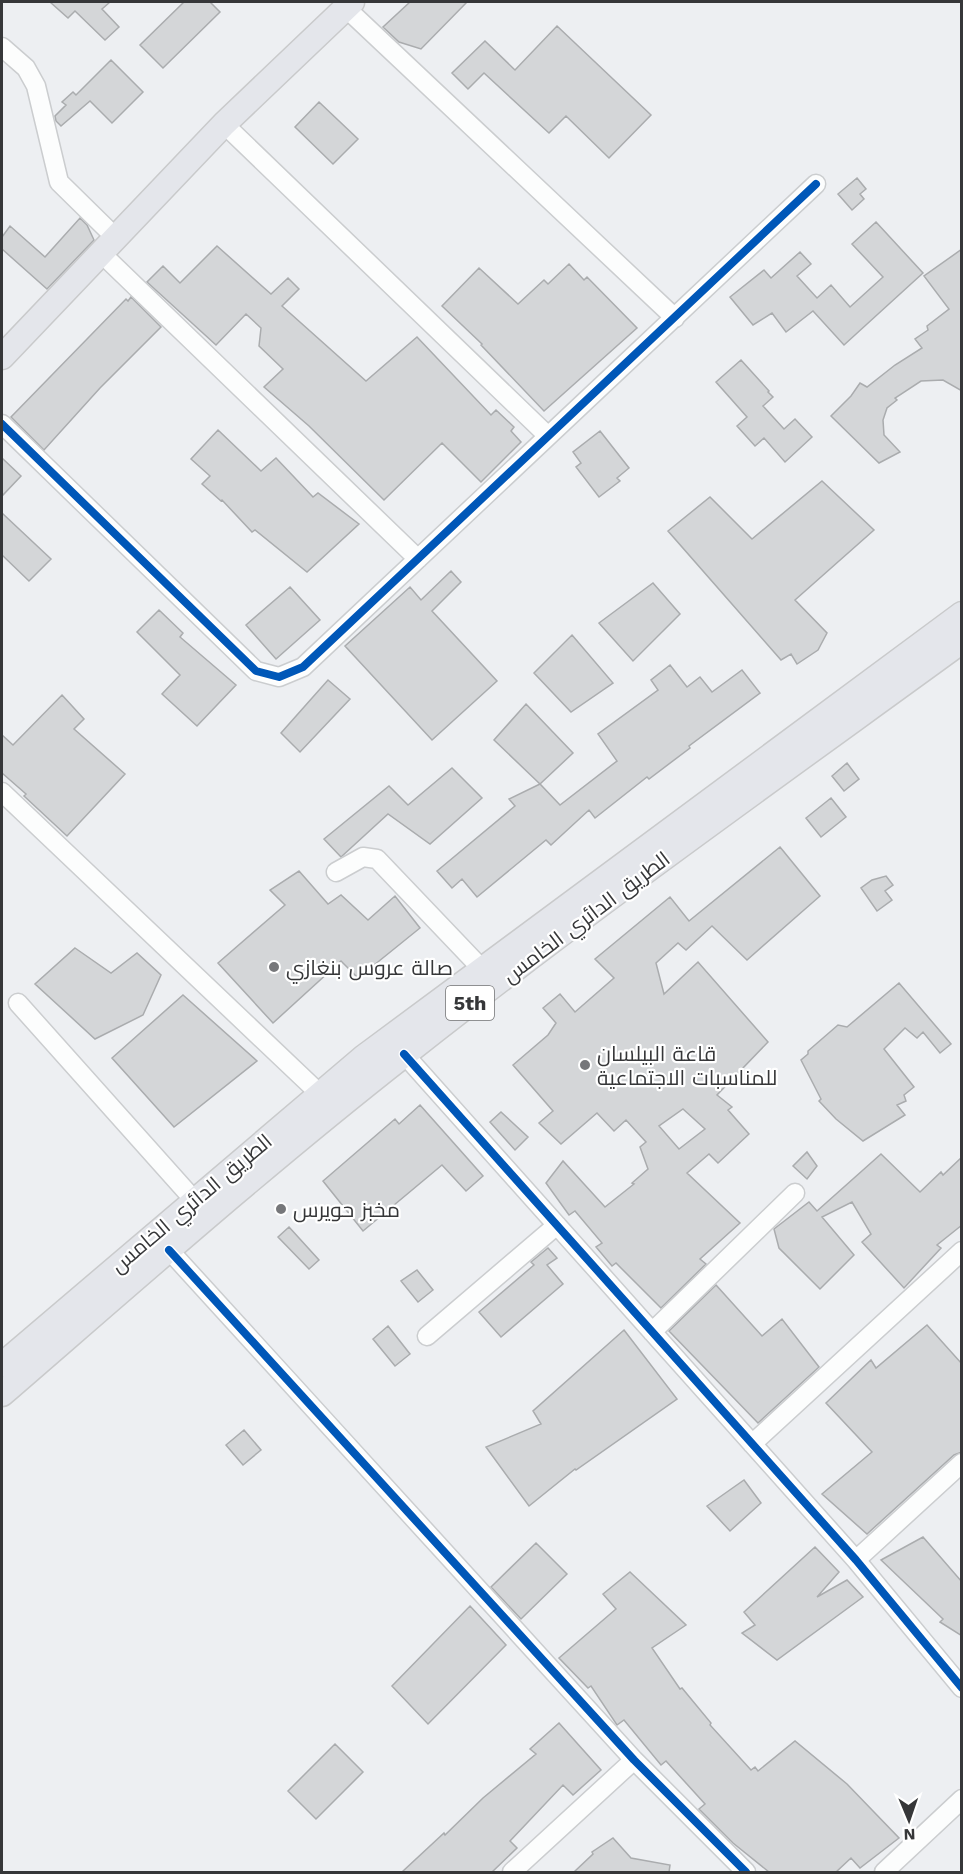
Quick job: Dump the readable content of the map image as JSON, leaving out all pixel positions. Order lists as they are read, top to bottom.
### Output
{
  "streets": {
    "main road": ["الطريق الدائري الخامس", "5th"]
  },
  "places": ["صالة عروس بنغازي", "قاعة البيلسان للمناسبات الاجتماعية", "مخبز حويرس"],
  "north": "bottom"
}
